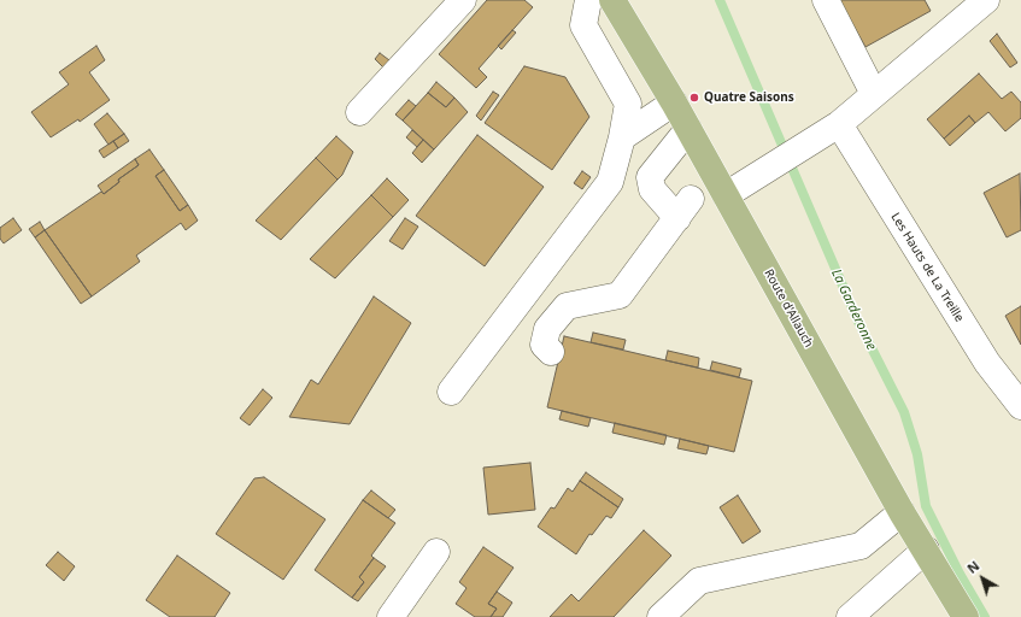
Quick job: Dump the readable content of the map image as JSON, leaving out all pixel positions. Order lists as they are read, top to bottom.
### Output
{
  "streets": {
    "main road": ["Route d'Allauch"],
    "street": ["Les Hauts de La Treille"]
  },
  "water": ["La Garderonne"],
  "places": ["Quatre Saisons"],
  "north": "top left"
}
